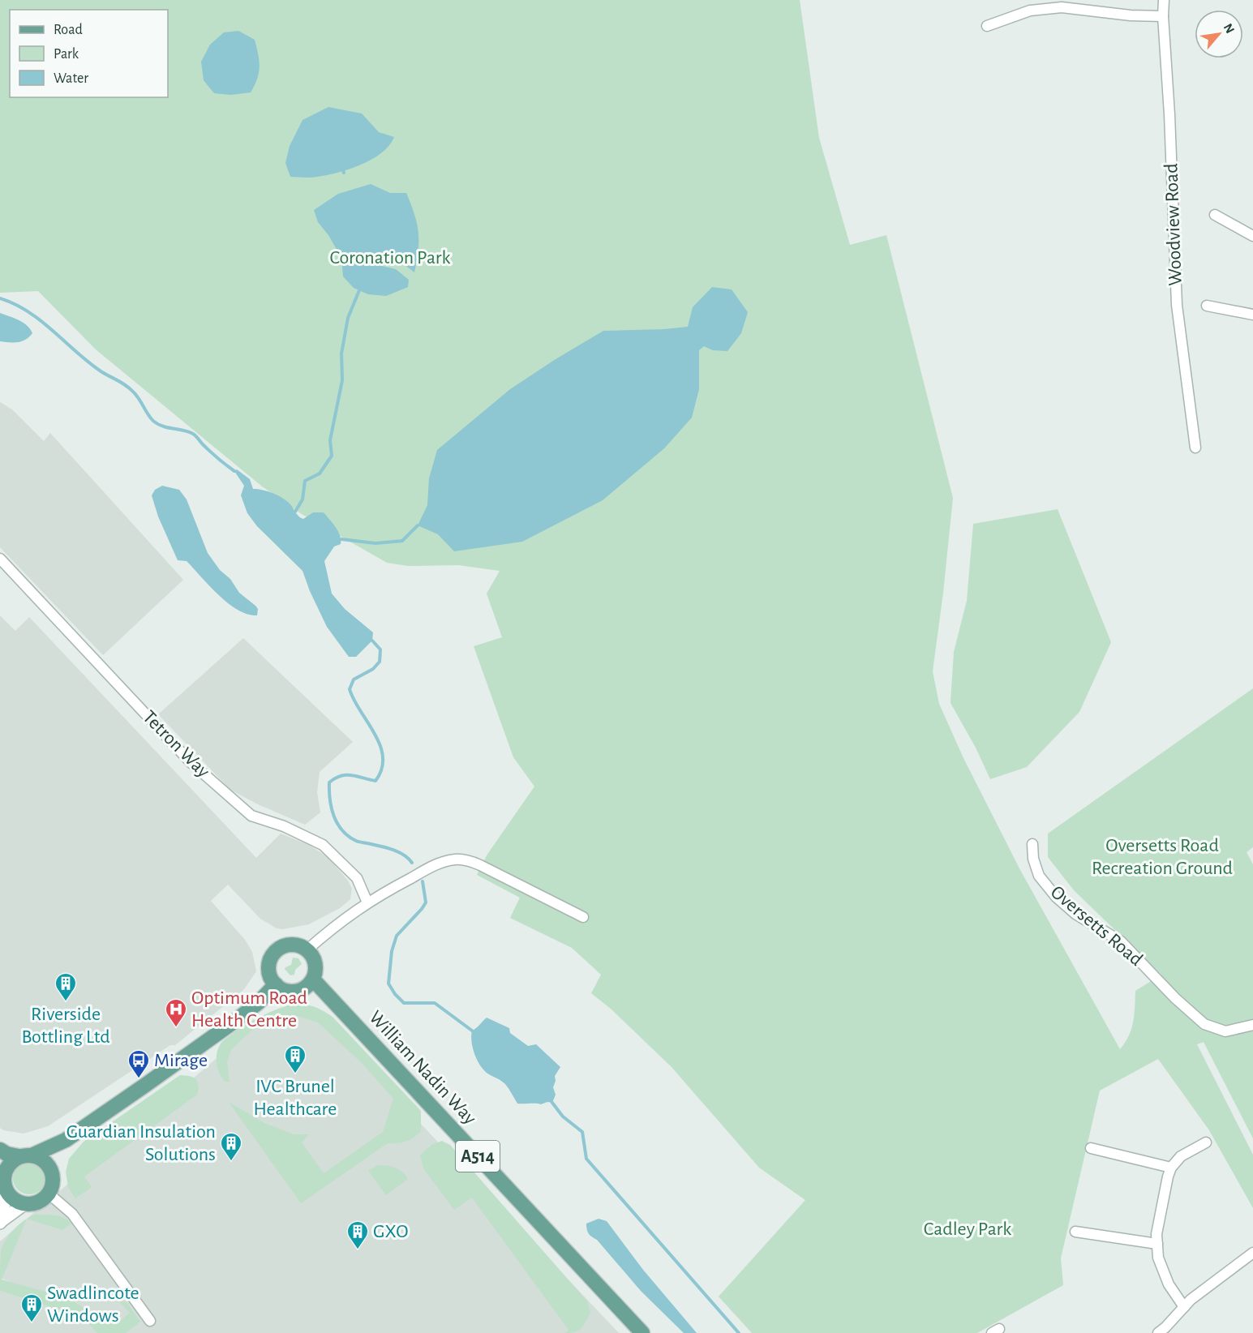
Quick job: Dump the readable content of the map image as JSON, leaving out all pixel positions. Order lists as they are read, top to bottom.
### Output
{
  "streets": {
    "main road": ["William Nadin Way", "A514"],
    "street": ["Woodview Road", "Tetron Way", "Oversetts Road"]
  },
  "parks": ["Coronation Park", "Oversetts Road Recreation Ground", "Cadley Park"],
  "places": {
    "building": [
      "Riverside Bottling Ltd",
      "IVC Brunel Healthcare",
      "Guardian Insulation Solutions",
      "GXO",
      "Swadlincote Windows"
    ],
    "hospital": ["Optimum Road Health Centre"],
    "bus stop": ["Mirage"]
  },
  "legend": ["Road", "Park", "Water"],
  "north": "top right"
}
